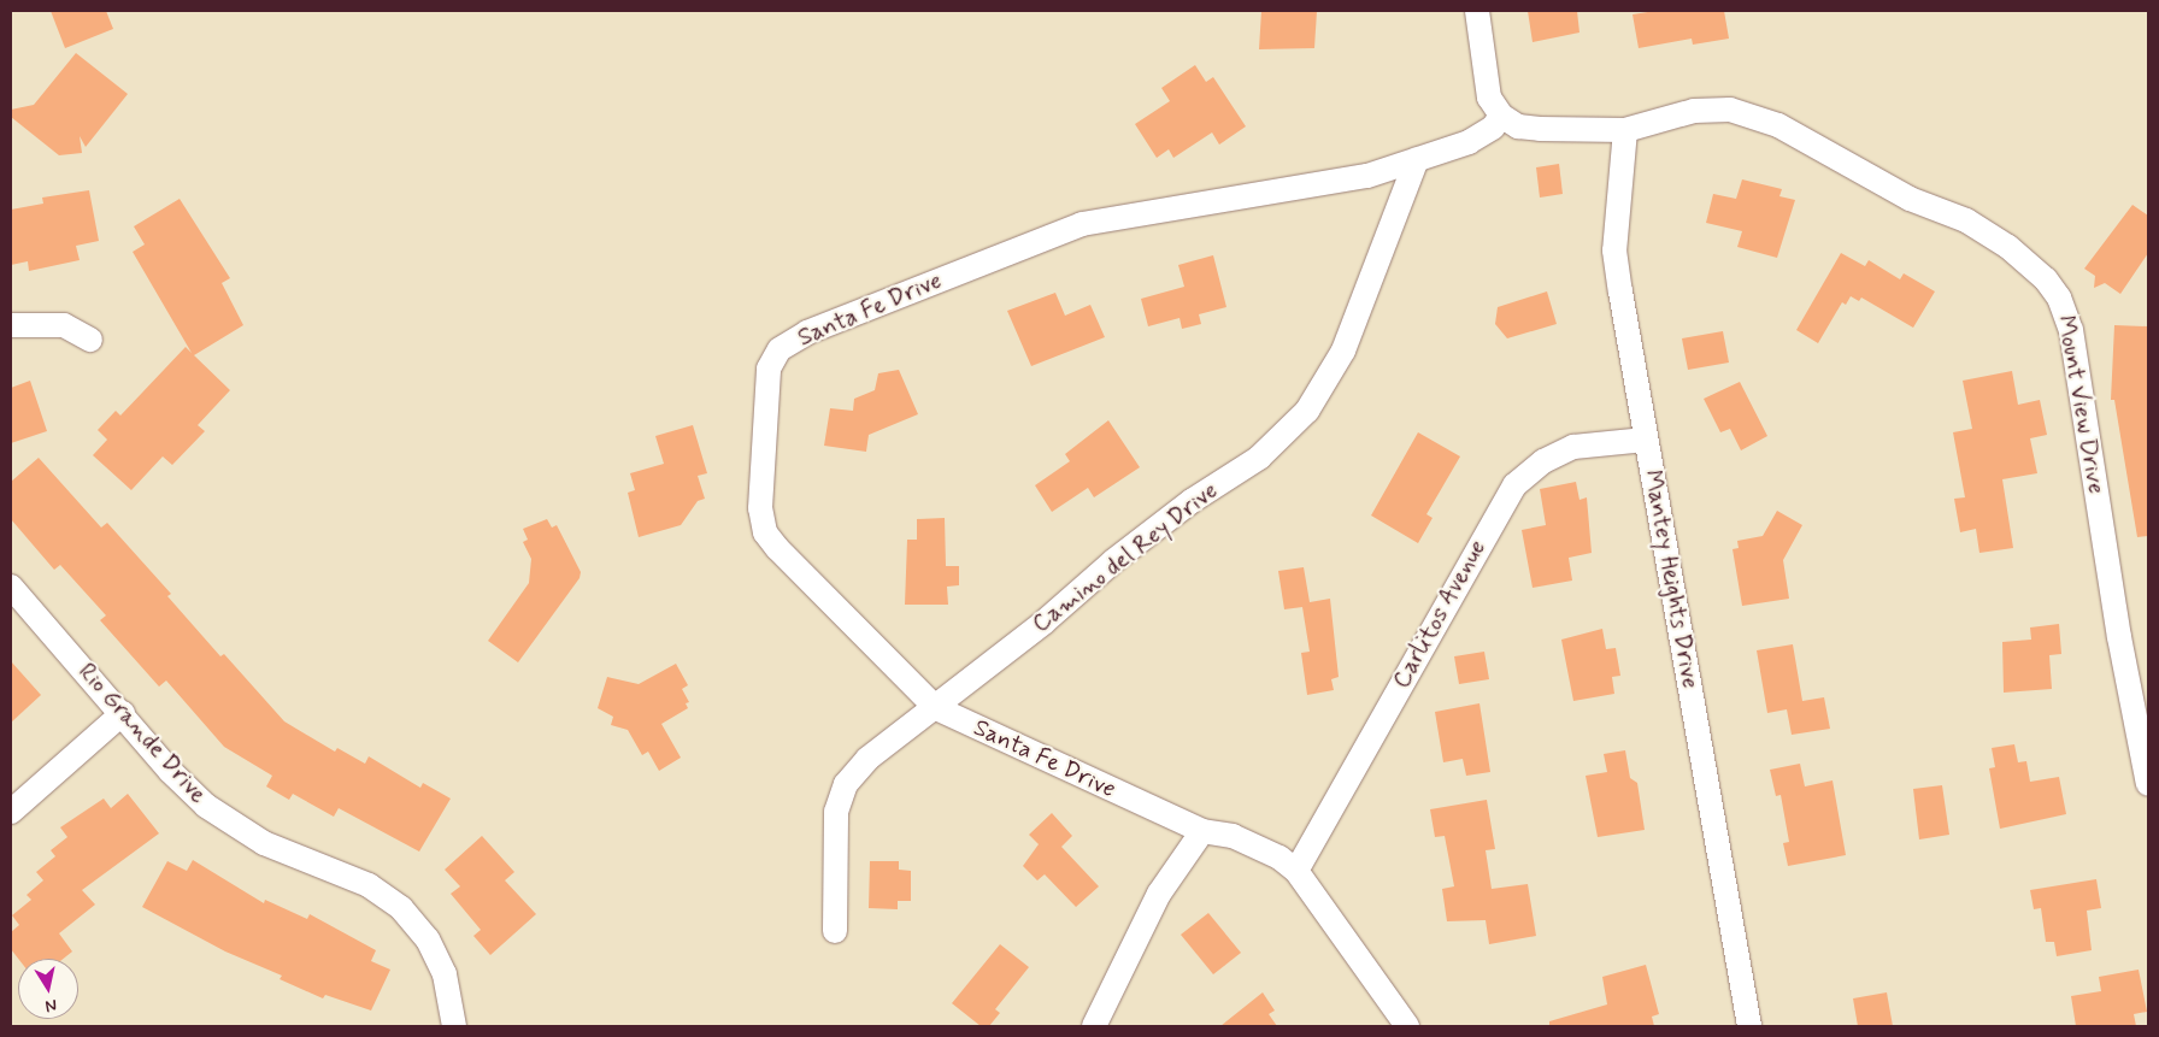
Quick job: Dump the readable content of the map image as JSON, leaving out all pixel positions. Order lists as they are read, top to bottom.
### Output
{
  "streets": {
    "street": [
      "Santa Fe Drive",
      "Mount View Drive",
      "Camino del Rey Drive",
      "Mantey Heights Drive",
      "Carlitos Avenue",
      "Rio Grande Drive"
    ]
  },
  "crossings": [
    ["Santa Fe Drive", "Camino del Rey Drive"],
    ["Santa Fe Drive", "Carlitos Avenue"],
    ["Mount View Drive", "Mantey Heights Drive"],
    ["Mantey Heights Drive", "Carlitos Avenue"]
  ],
  "north": "bottom"
}
